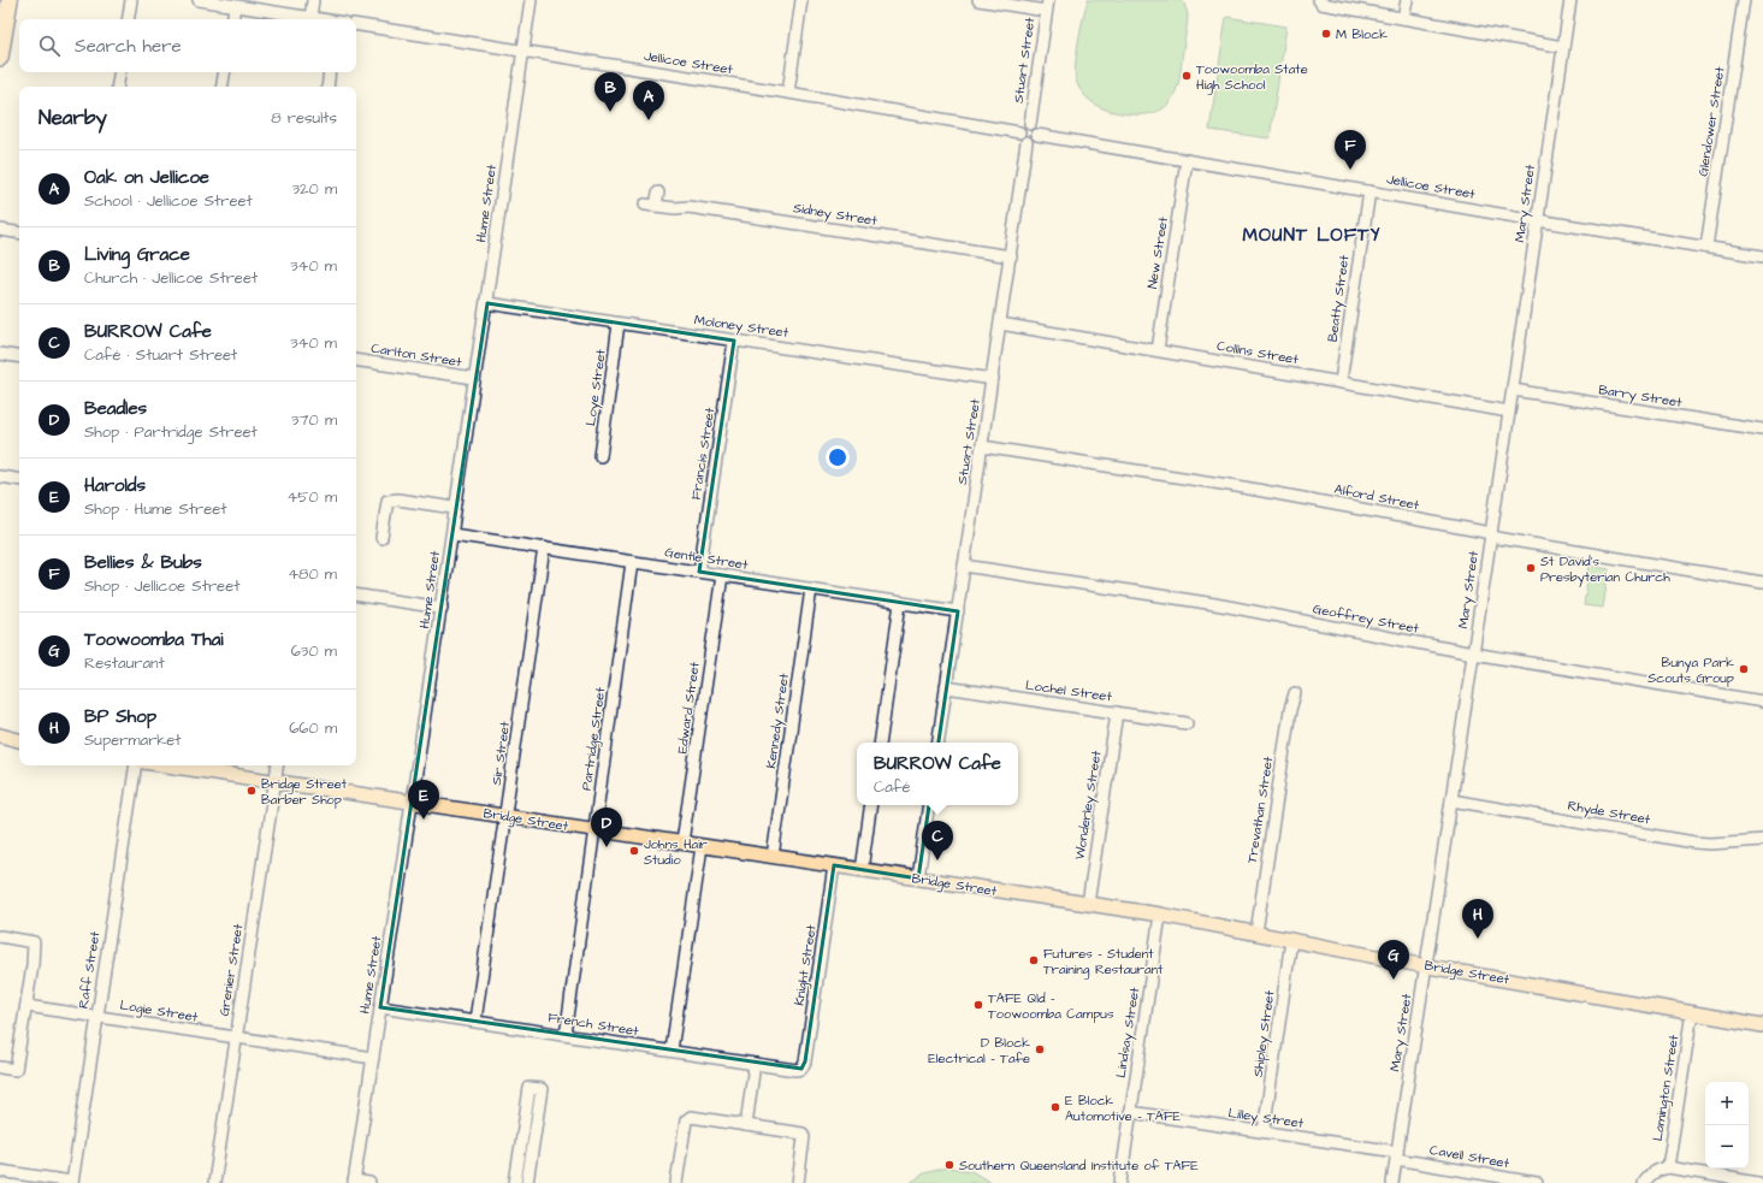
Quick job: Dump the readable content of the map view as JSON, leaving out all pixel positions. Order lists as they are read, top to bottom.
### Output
{
  "streets": {
    "main road": ["Bridge Street"],
    "street": [
      "Stuart Street",
      "Jellicoe Street",
      "Glendower Street",
      "Hume Street",
      "Mary Street",
      "Sidney Street",
      "New Street",
      "Beatty Street",
      "Moloney Street",
      "Collins Street",
      "Carlton Street",
      "Loye Street",
      "Barry Street",
      "Francis Street",
      "Alford Street",
      "Gentle Street",
      "Geoffrey Street",
      "Lochel Street",
      "Edward Street",
      "Kennedy Street",
      "Partridge Street",
      "Sir Street",
      "Wonderley Street",
      "Trevathan Street",
      "Rhyde Street",
      "Knight Street",
      "Raff Street",
      "Grenier Street",
      "Logie Street",
      "French Street",
      "Lindsay Street",
      "Shipley Street",
      "Lamington Street",
      "Lilley Street",
      "Cavell Street"
    ]
  },
  "crossings": [
    ["Stuart Street", "Jellicoe Street"],
    ["Stuart Street", "Sidney Street"],
    ["Stuart Street", "Moloney Street"],
    ["Stuart Street", "Collins Street"],
    ["Stuart Street", "Alford Street"],
    ["Stuart Street", "Gentle Street"],
    ["Stuart Street", "Geoffrey Street"],
    ["Stuart Street", "Lochel Street"],
    ["Jellicoe Street", "Glendower Street"],
    ["Jellicoe Street", "Hume Street"],
    ["Jellicoe Street", "Mary Street"],
    ["Jellicoe Street", "New Street"],
    ["Jellicoe Street", "Beatty Street"],
    ["Hume Street", "Moloney Street"],
    ["Hume Street", "Carlton Street"],
    ["Hume Street", "Gentle Street"],
    ["Hume Street", "Bridge Street"],
    ["Hume Street", "Logie Street"],
    ["Hume Street", "French Street"],
    ["Mary Street", "Collins Street"],
    ["Mary Street", "Barry Street"],
    ["Mary Street", "Alford Street"],
    ["Mary Street", "Geoffrey Street"],
    ["Mary Street", "Rhyde Street"],
    ["Mary Street", "Bridge Street"],
    ["Mary Street", "Lilley Street"],
    ["Mary Street", "Cavell Street"],
    ["New Street", "Collins Street"],
    ["Beatty Street", "Collins Street"],
    ["Moloney Street", "Loye Street"],
    ["Moloney Street", "Francis Street"],
    ["Francis Street", "Gentle Street"],
    ["Gentle Street", "Edward Street"],
    ["Gentle Street", "Kennedy Street"],
    ["Gentle Street", "Partridge Street"],
    ["Gentle Street", "Sir Street"],
    ["Lochel Street", "Wonderley Street"],
    ["Edward Street", "Bridge Street"],
    ["Kennedy Street", "Bridge Street"],
    ["Partridge Street", "Bridge Street"],
    ["Partridge Street", "French Street"],
    ["Sir Street", "Bridge Street"],
    ["Sir Street", "French Street"],
    ["Wonderley Street", "Bridge Street"],
    ["Trevathan Street", "Bridge Street"],
    ["Bridge Street", "Knight Street"],
    ["Bridge Street", "Grenier Street"],
    ["Bridge Street", "Lindsay Street"],
    ["Bridge Street", "Shipley Street"],
    ["Bridge Street", "Lamington Street"],
    ["Knight Street", "French Street"],
    ["Raff Street", "Logie Street"],
    ["Grenier Street", "Logie Street"],
    ["Lindsay Street", "Lilley Street"],
    ["Shipley Street", "Lilley Street"],
    ["Lilley Street", "Cavell Street"]
  ],
  "districts": ["MOUNT LOFTY"],
  "places": [
    "M Block",
    "Toowoomba State High School",
    "St David's Presbyterian Church",
    "Bunya Park Scouts Group",
    "Bridge Street Barber Shop",
    "Johns Hair Studio",
    "Futures - Student Training Restaurant",
    "TAFE Qld - Toowoomba Campus",
    "D Block Electrical - Tafe",
    "E Block Automotive - TAFE",
    "Southern Queensland Institute of TAFE"
  ],
  "page": {
    "search": "Search here",
    "pins": [
      "B",
      "A",
      "F",
      "E",
      "D",
      "C",
      "H",
      "G"
    ],
    "heading": ["Nearby", "8 results"],
    "list": [
      {
        "mark": "A",
        "name": "Oak on Jellicoe",
        "note": "School · Jellicoe Street",
        "value": "320 m"
      },
      {
        "mark": "B",
        "name": "Living Grace",
        "note": "Church · Jellicoe Street",
        "value": "340 m"
      },
      {
        "mark": "C",
        "name": "BURROW Cafe",
        "note": "Café · Stuart Street",
        "value": "340 m"
      },
      {
        "mark": "D",
        "name": "Beadles",
        "note": "Shop · Partridge Street",
        "value": "370 m"
      },
      {
        "mark": "E",
        "name": "Harolds",
        "note": "Shop · Hume Street",
        "value": "450 m"
      },
      {
        "mark": "F",
        "name": "Bellies & Bubs",
        "note": "Shop · Jellicoe Street",
        "value": "480 m"
      },
      {
        "mark": "G",
        "name": "Toowoomba Thai",
        "note": "Restaurant",
        "value": "630 m"
      },
      {
        "mark": "H",
        "name": "BP Shop",
        "note": "Supermarket",
        "value": "660 m"
      }
    ],
    "popup": ["BURROW Cafe", "Café"],
    "map_buttons": ["+", "−"]
  }
}
